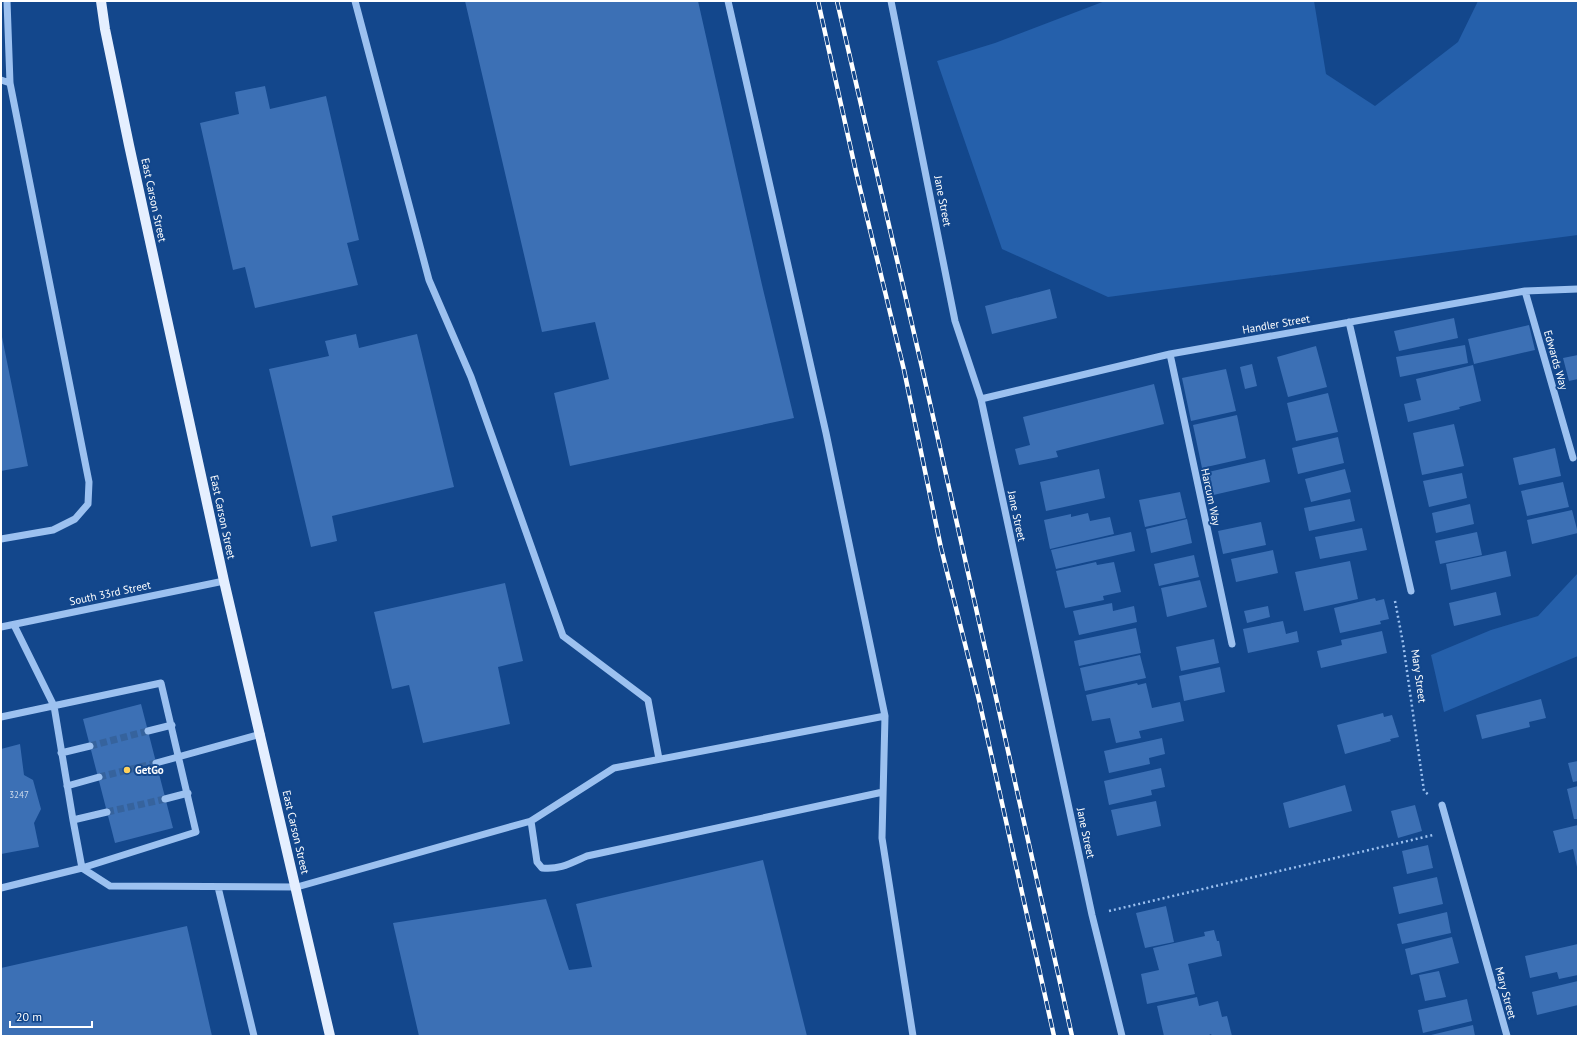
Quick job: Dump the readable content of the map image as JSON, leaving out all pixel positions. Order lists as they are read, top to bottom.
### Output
{
  "streets": {
    "main road": ["East Carson Street"],
    "street": [
      "Jane Street",
      "Handler Street",
      "Edwards Way",
      "Harcum Way",
      "South 33rd Street",
      "Mary Street"
    ]
  },
  "crossings": [
    ["East Carson Street", "South 33rd Street"],
    ["Jane Street", "Handler Street"],
    ["Handler Street", "Edwards Way"],
    ["Handler Street", "Harcum Way"]
  ],
  "places": ["GetGo"],
  "house_numbers": ["3247"],
  "scale_bar": "20 m"
}
